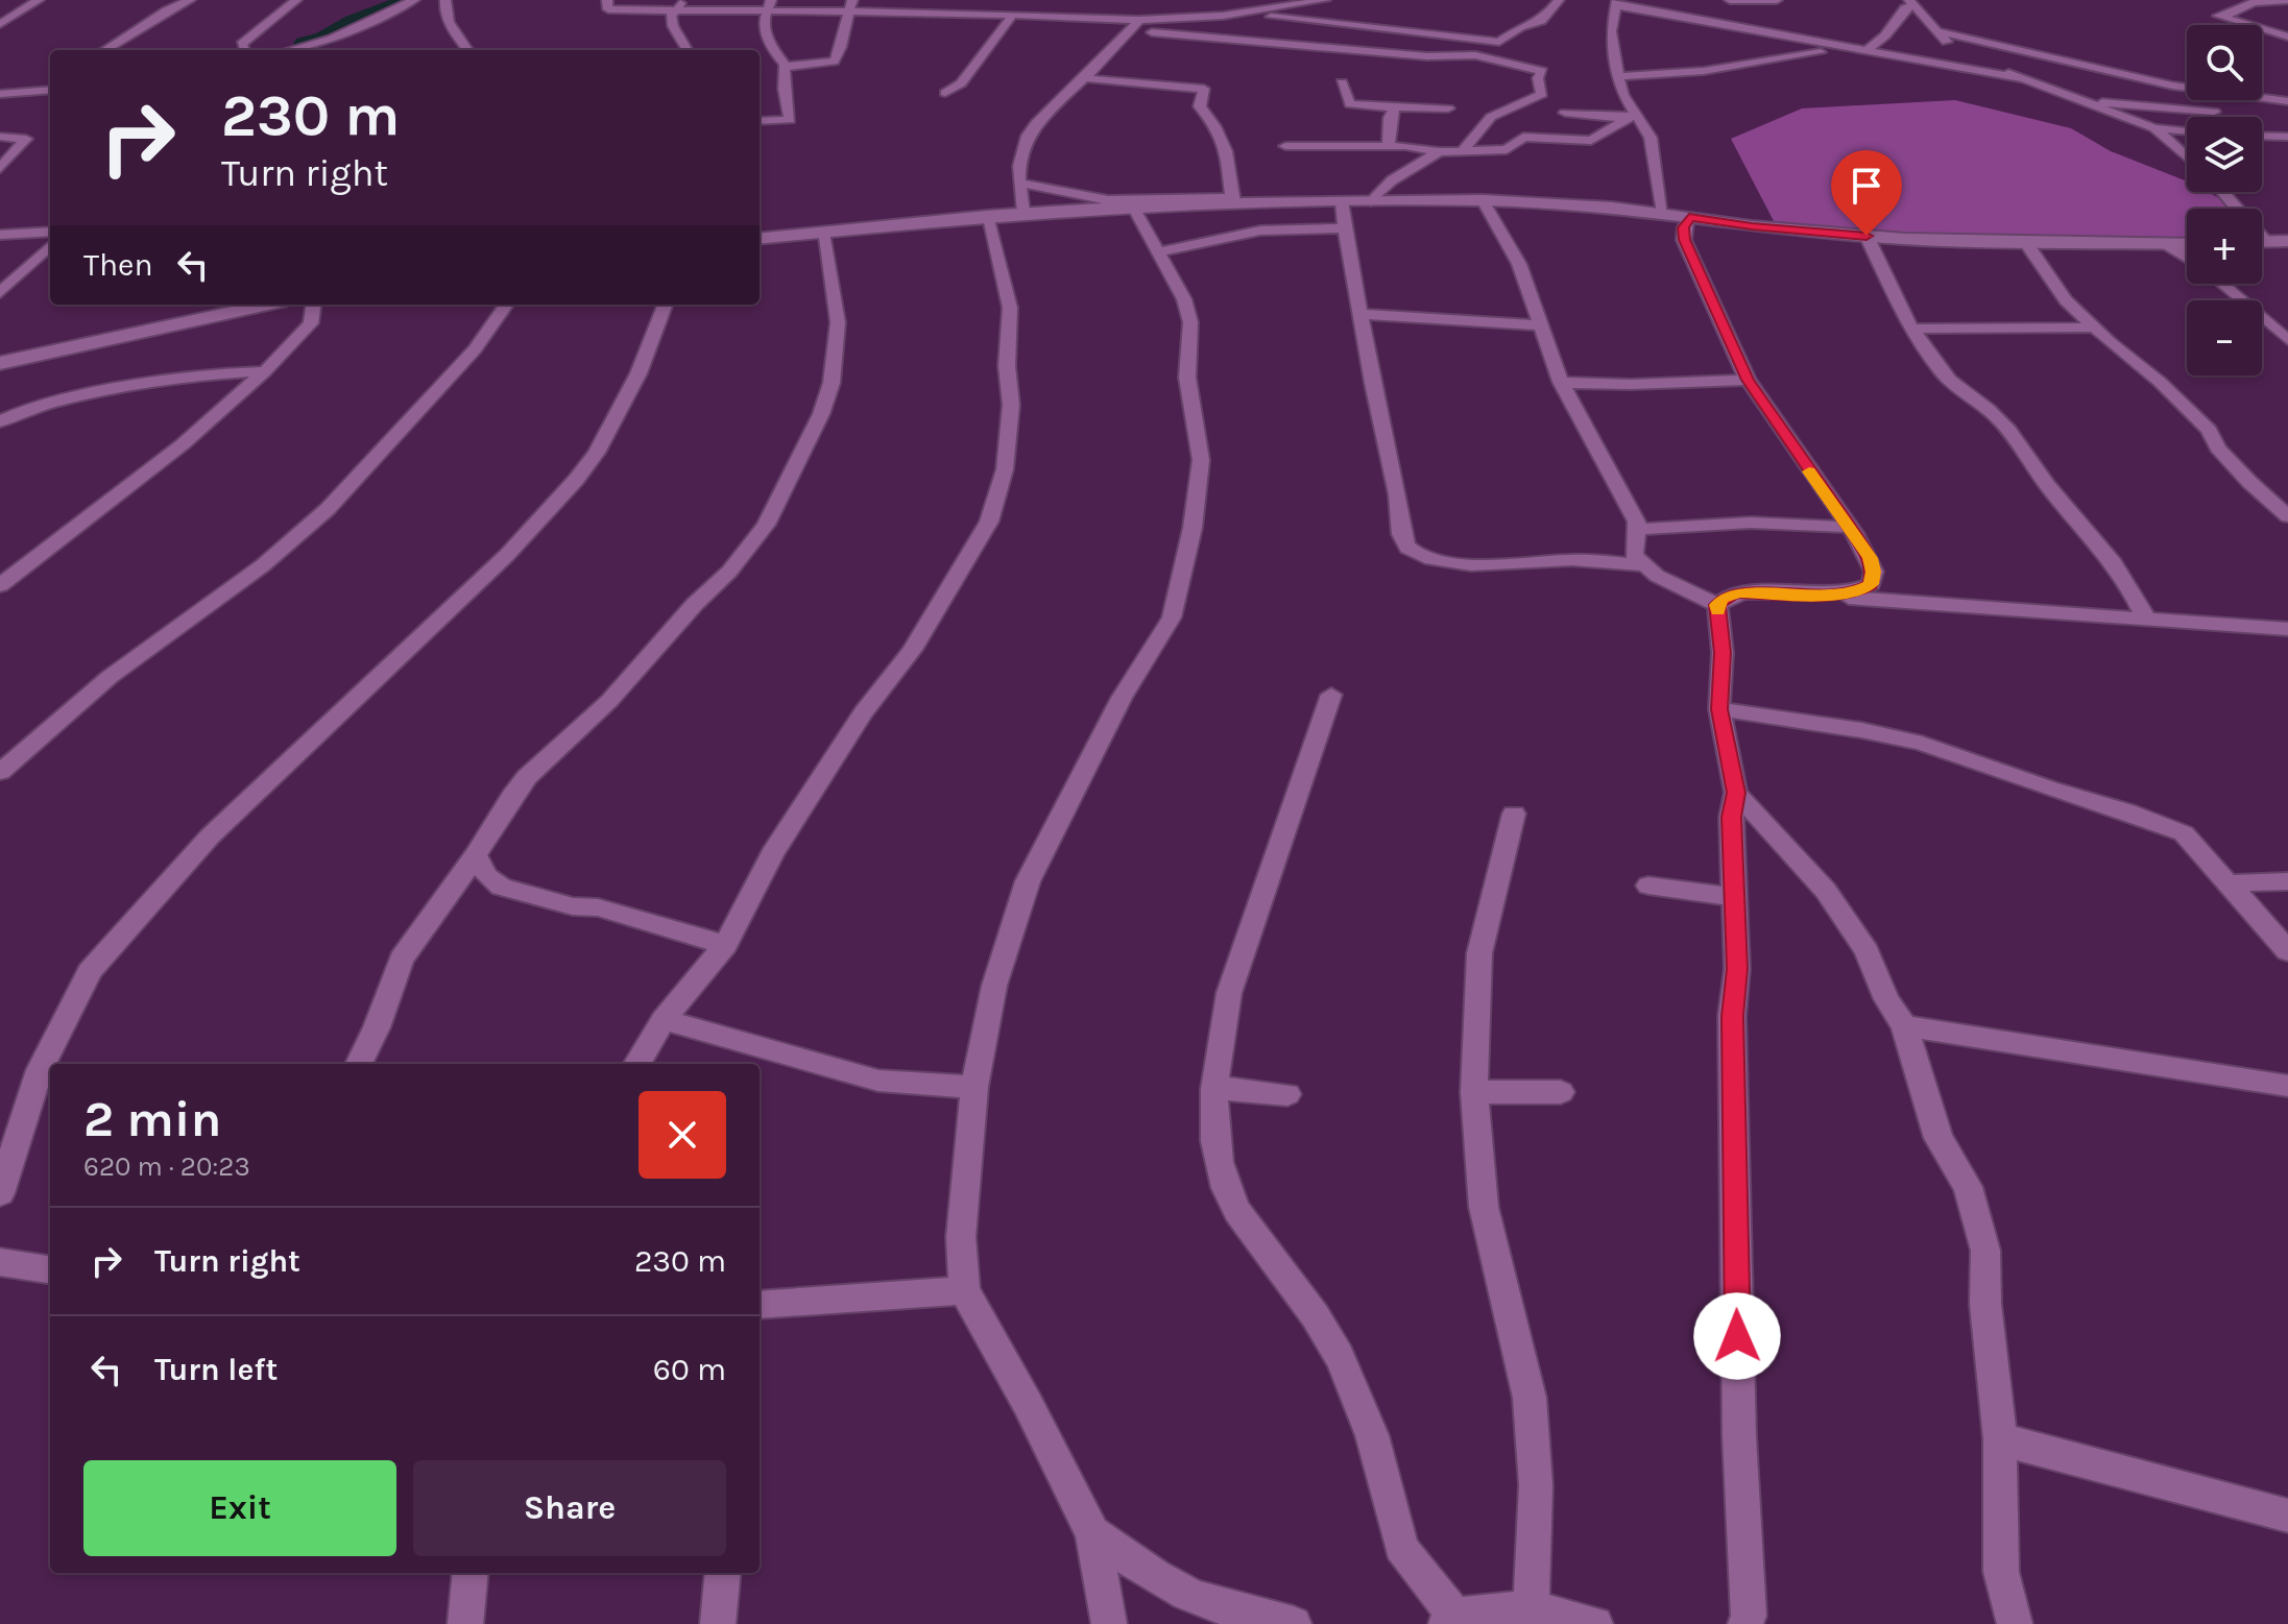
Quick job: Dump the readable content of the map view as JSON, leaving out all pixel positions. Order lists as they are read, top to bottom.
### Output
{
  "page": {
    "map_buttons": ["+", "−"],
    "turn": ["230 m", "Turn right"],
    "then": "Then",
    "heading": ["2 min", "620 m · 20:23"],
    "list": [
      {
        "name": "Turn right",
        "value": "230 m"
      },
      {
        "name": "Turn left",
        "value": "60 m"
      }
    ],
    "buttons": ["Exit", "Share"]
  }
}
